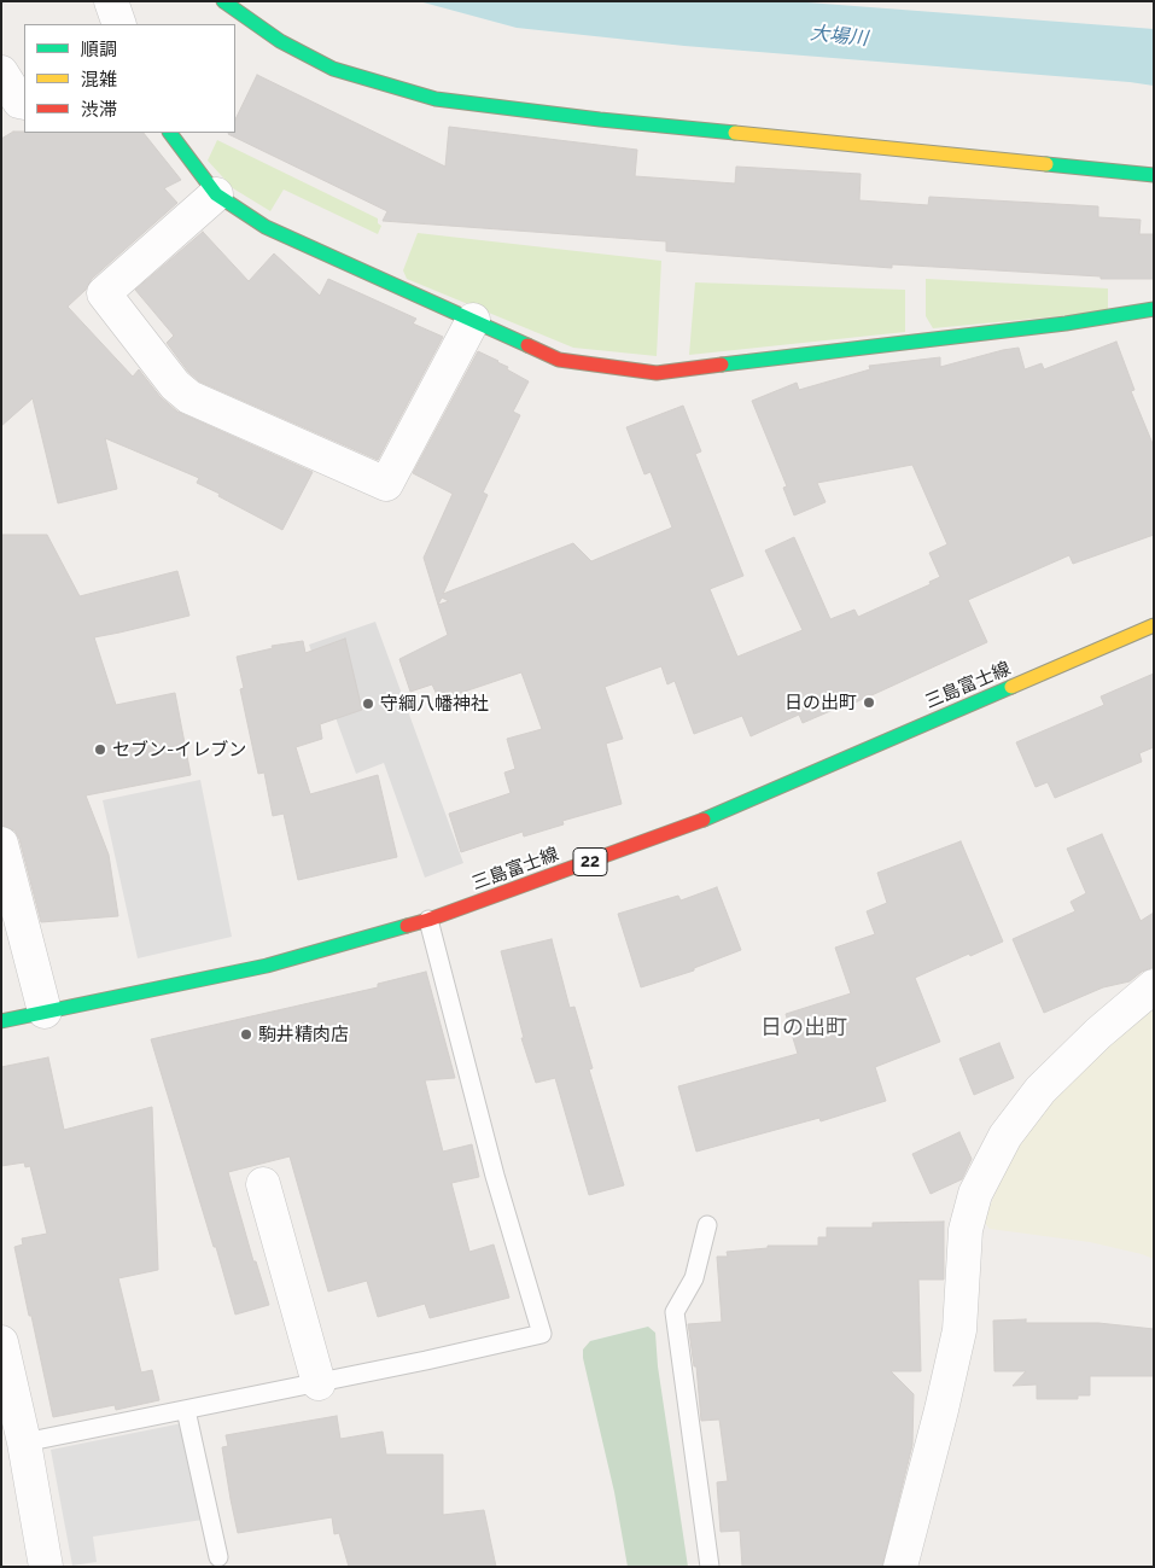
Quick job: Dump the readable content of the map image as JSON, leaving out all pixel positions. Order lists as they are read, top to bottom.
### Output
{
  "streets": {
    "street": ["三島富士線", "22"]
  },
  "districts": ["日の出町"],
  "water": ["大場川"],
  "places": [
    "日の出町",
    "守綱八幡神社",
    "セブン-イレブン",
    "駒井精肉店"
  ],
  "legend": ["順調", "混雑", "渋滞"]
}
